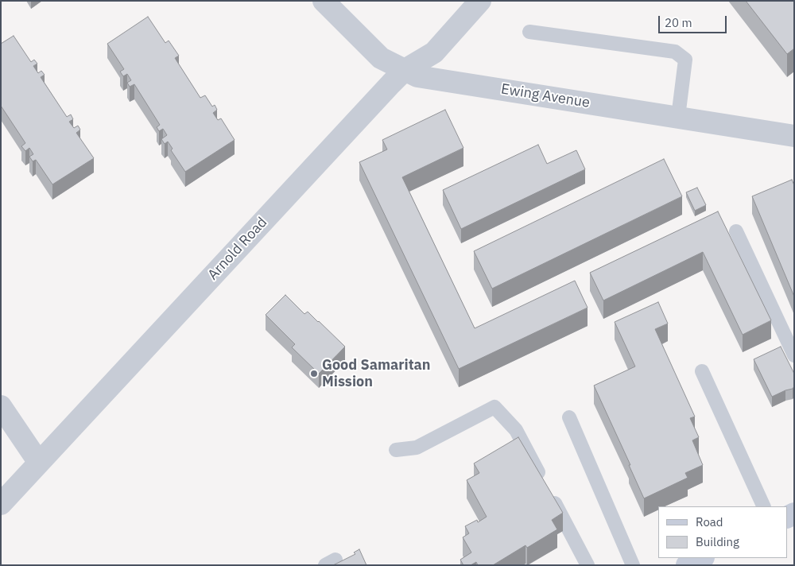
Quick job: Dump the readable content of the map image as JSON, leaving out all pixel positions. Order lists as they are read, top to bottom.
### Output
{
  "streets": {
    "street": ["Ewing Avenue", "Arnold Road"]
  },
  "crossings": [
    ["Ewing Avenue", "Arnold Road"]
  ],
  "places": ["Good Samaritan Mission"],
  "legend": ["Road", "Building"],
  "scale_bar": "20 m"
}
